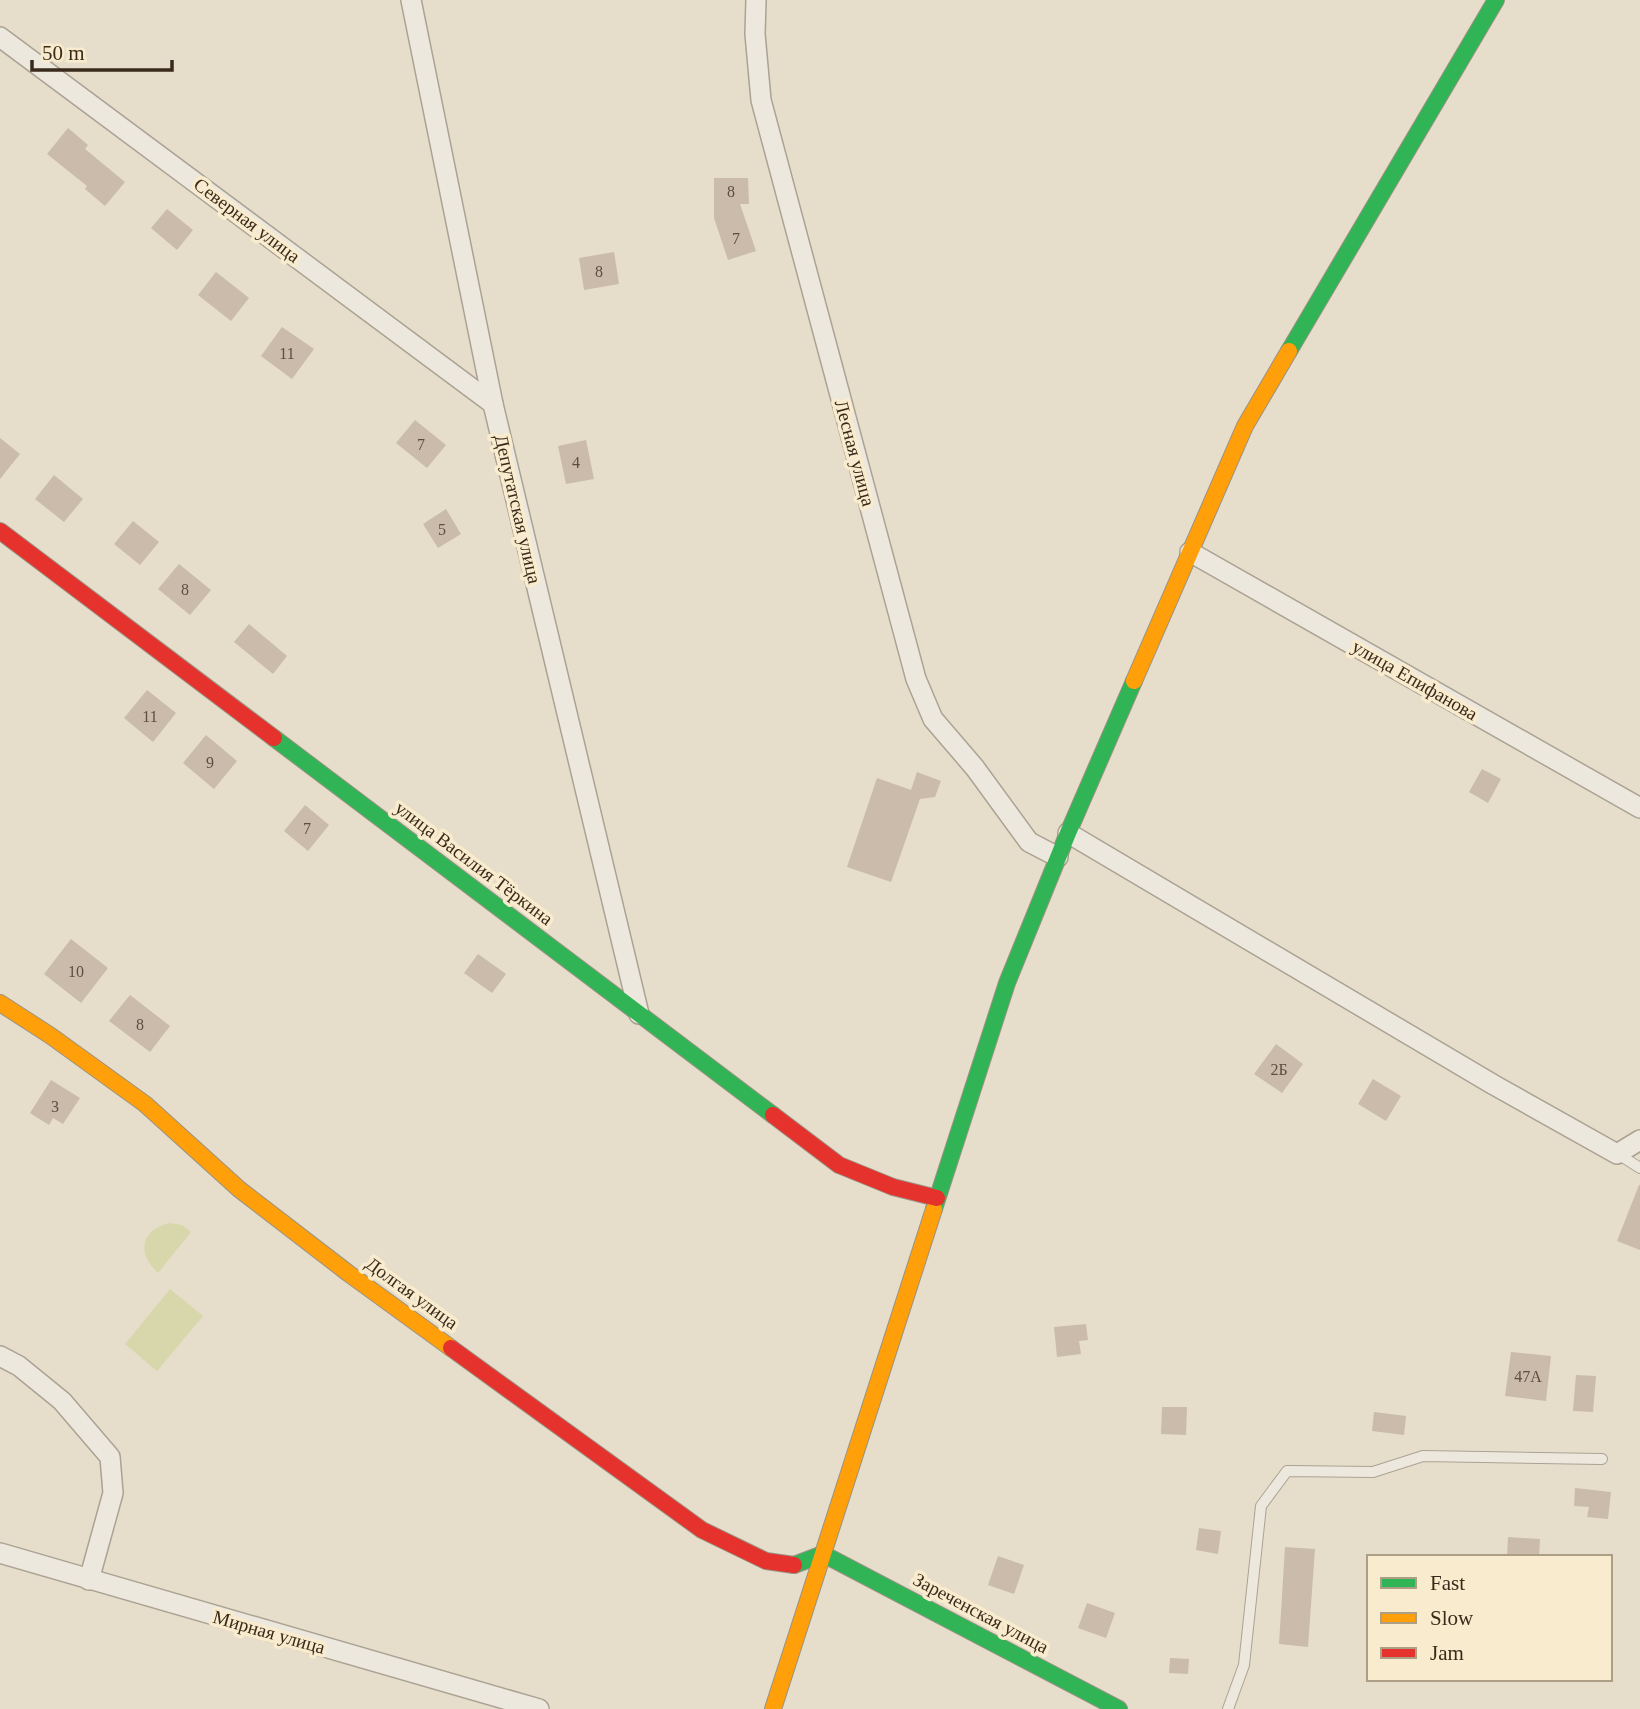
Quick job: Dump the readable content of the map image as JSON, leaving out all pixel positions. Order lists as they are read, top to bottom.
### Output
{
  "streets": {
    "street": [
      "Северная улица",
      "Лесная улица",
      "Депутатская улица",
      "улица Епифанова",
      "улица Василия Тёркина",
      "Долгая улица",
      "Зареченская улица",
      "Мирная улица"
    ]
  },
  "crossings": [
    ["Северная улица", "Депутатская улица"],
    ["Депутатская улица", "улица Василия Тёркина"],
    ["Долгая улица", "Зареченская улица"]
  ],
  "house_numbers": [
    "8",
    "7",
    "8",
    "11",
    "7",
    "4",
    "5",
    "8",
    "11",
    "9",
    "7",
    "10",
    "8",
    "2Б",
    "3",
    "47А"
  ],
  "legend": ["Fast", "Slow", "Jam"],
  "scale_bar": "50 m"
}
